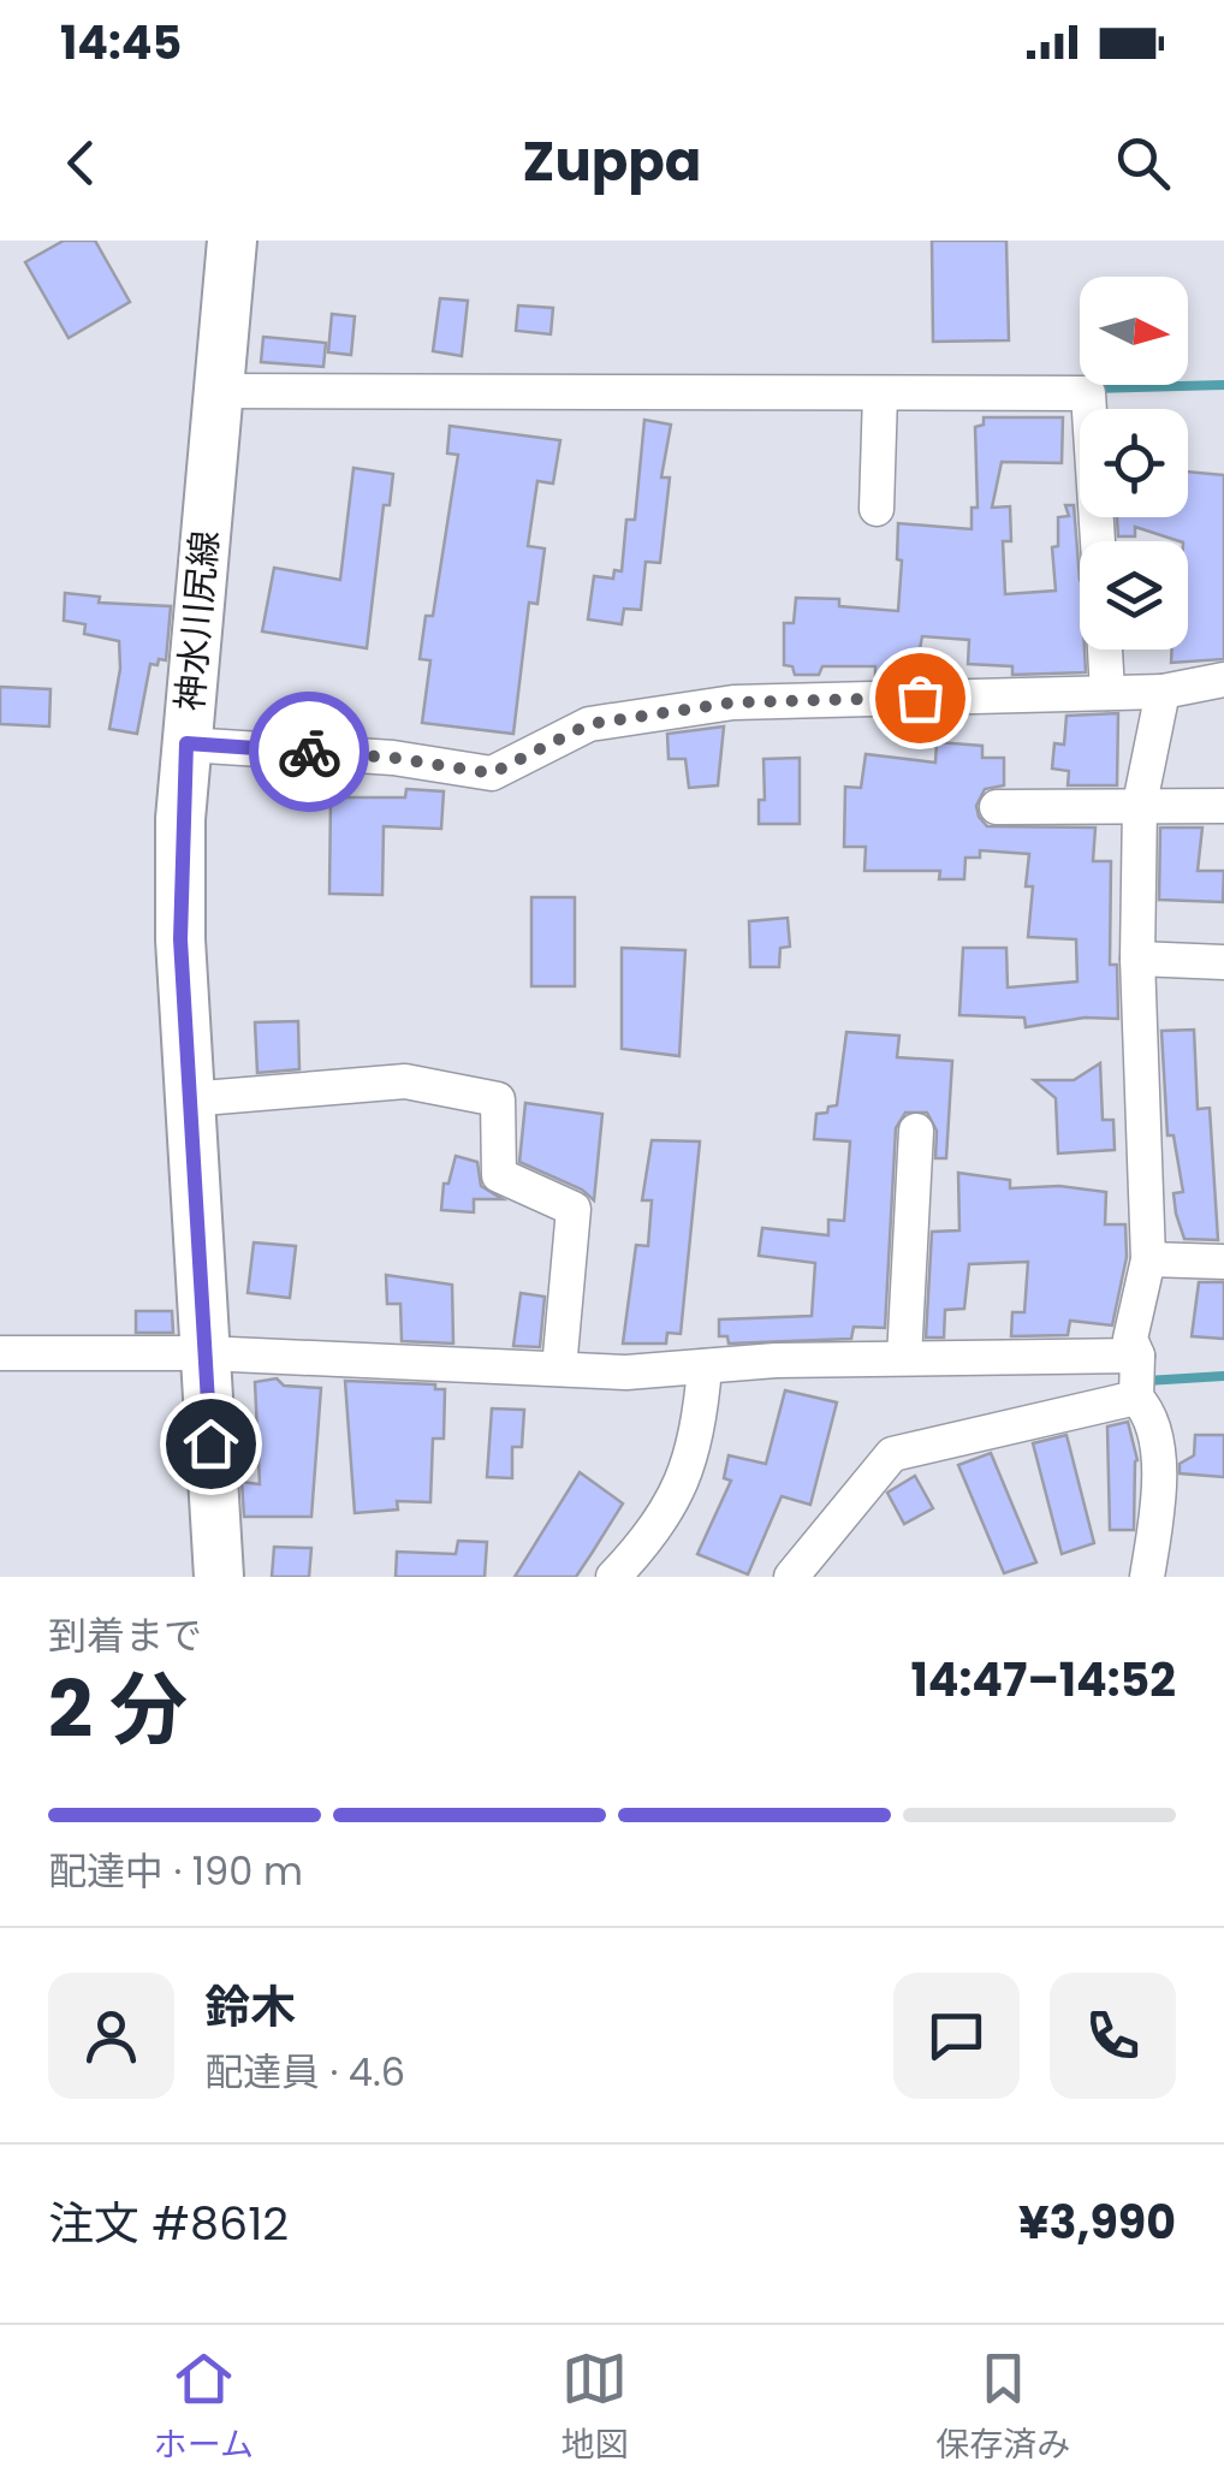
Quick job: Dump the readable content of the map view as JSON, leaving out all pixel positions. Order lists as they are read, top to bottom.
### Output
{
  "streets": {
    "main road": ["神水川尻線"]
  },
  "north": "right",
  "page": {
    "status": "14:45",
    "header": "Zuppa",
    "heading": ["2 分", "到着まで", "14:47–14:52"],
    "panel": [
      "鈴木",
      "配達員 · 4.6",
      "注文 #8612",
      "¥3,990"
    ],
    "bar": "配達中 · 190 m",
    "tabs": ["ホーム", "地図", "保存済み"]
  }
}
